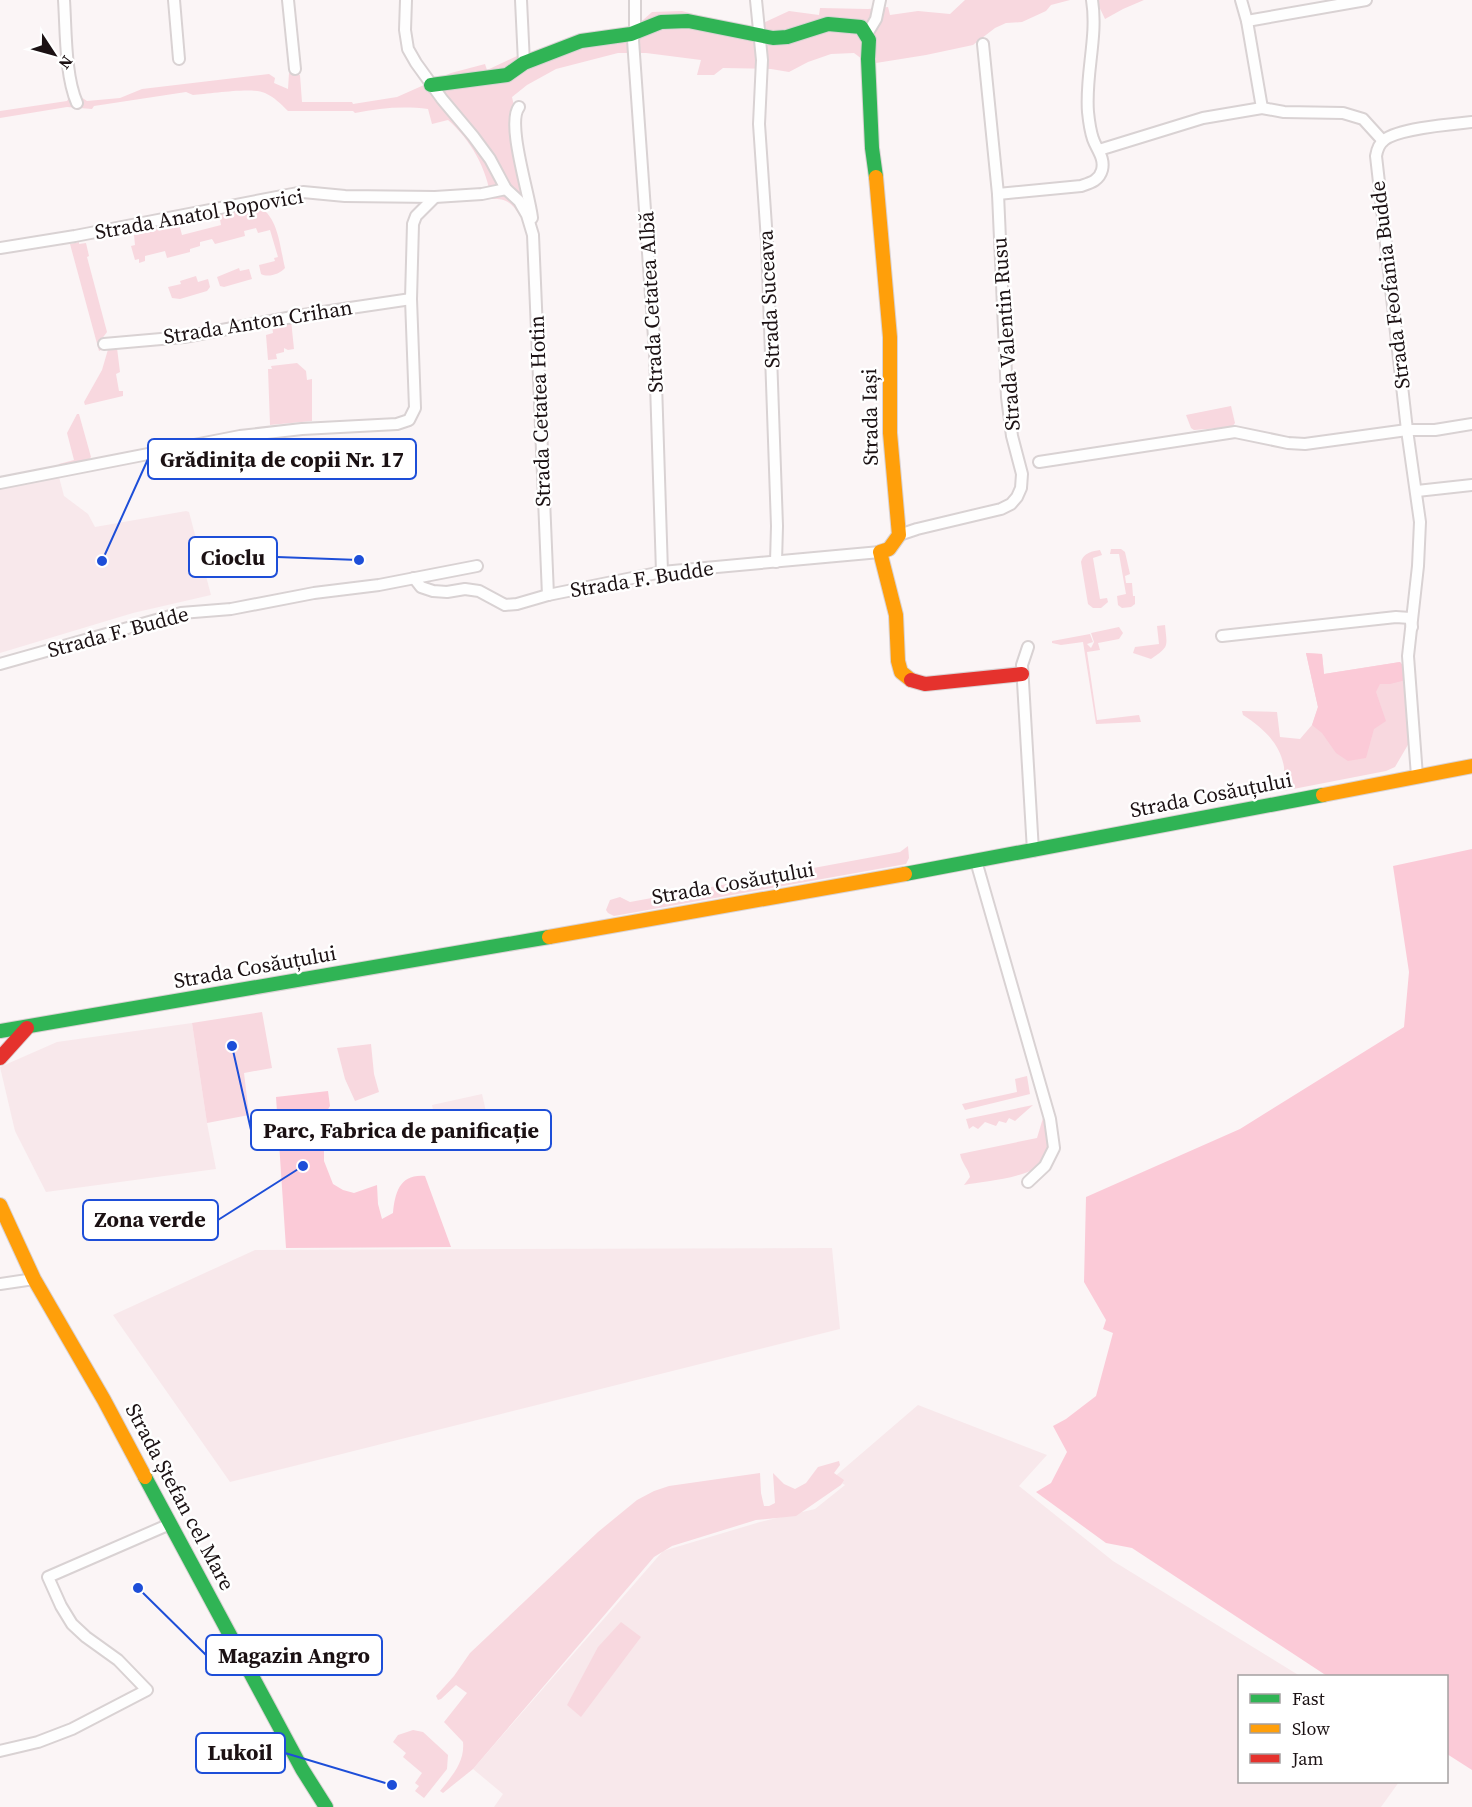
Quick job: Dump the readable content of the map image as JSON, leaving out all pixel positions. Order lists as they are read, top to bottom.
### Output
{
  "streets": {
    "main road": ["Strada Iași", "Strada Cosăuțului", "Strada Ștefan cel Mare"],
    "street": [
      "Strada Anatol Popovici",
      "Strada Feofania Budde",
      "Strada Suceava",
      "Strada Cetatea Albă",
      "Strada Anton Crihan",
      "Strada Valentin Rusu",
      "Strada Cetatea Hotin",
      "Strada F. Budde"
    ]
  },
  "crossings": [
    ["Strada Anatol Popovici", "Strada Cetatea Hotin"],
    ["Strada Feofania Budde", "Strada Cosăuțului"],
    ["Strada Suceava", "Strada F. Budde"],
    ["Strada Cetatea Albă", "Strada F. Budde"],
    ["Strada Valentin Rusu", "Strada Iași"],
    ["Strada Cetatea Hotin", "Strada F. Budde"]
  ],
  "places": [
    "Cioclu",
    "Grădinița de copii Nr. 17",
    "Parc, Fabrica de panificație",
    "Zona verde",
    "Magazin Angro",
    "Lukoil"
  ],
  "legend": ["Fast", "Slow", "Jam"],
  "north": "bottom right"
}
